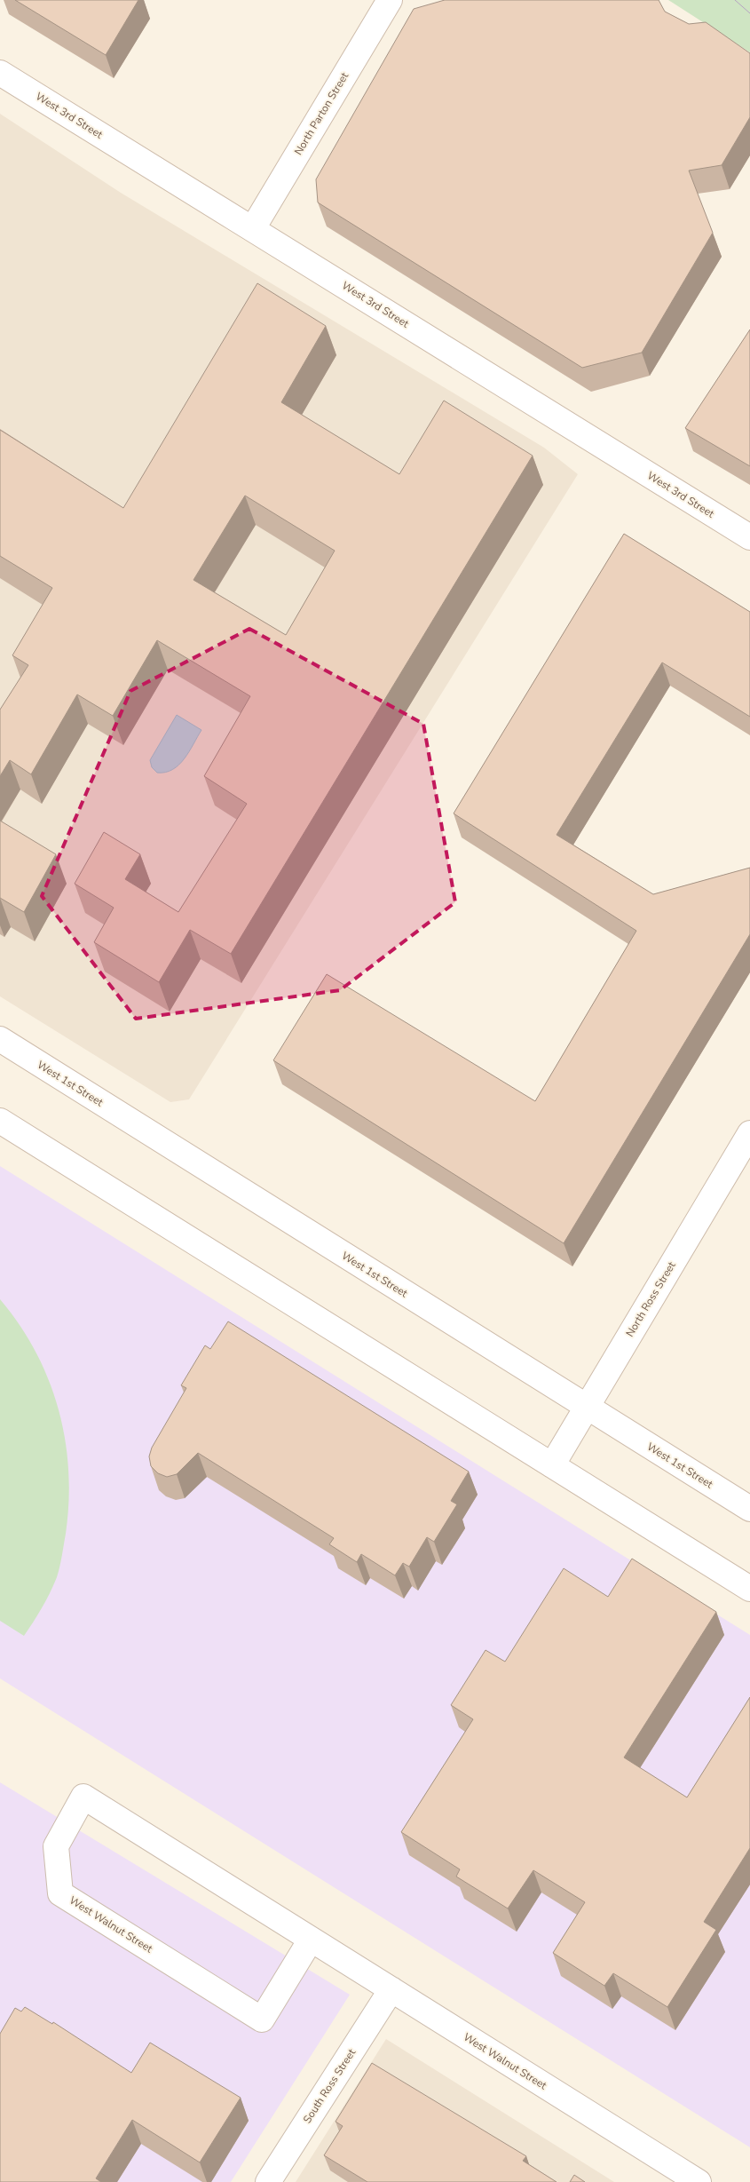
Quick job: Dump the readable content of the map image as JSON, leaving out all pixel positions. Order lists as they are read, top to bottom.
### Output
{
  "streets": {
    "street": [
      "North Parton Street",
      "West 3rd Street",
      "West 1st Street",
      "North Ross Street",
      "West Walnut Street",
      "South Ross Street"
    ]
  },
  "crossings": [
    ["North Parton Street", "West 3rd Street"],
    ["West 1st Street", "North Ross Street"],
    ["West Walnut Street", "South Ross Street"]
  ]
}
